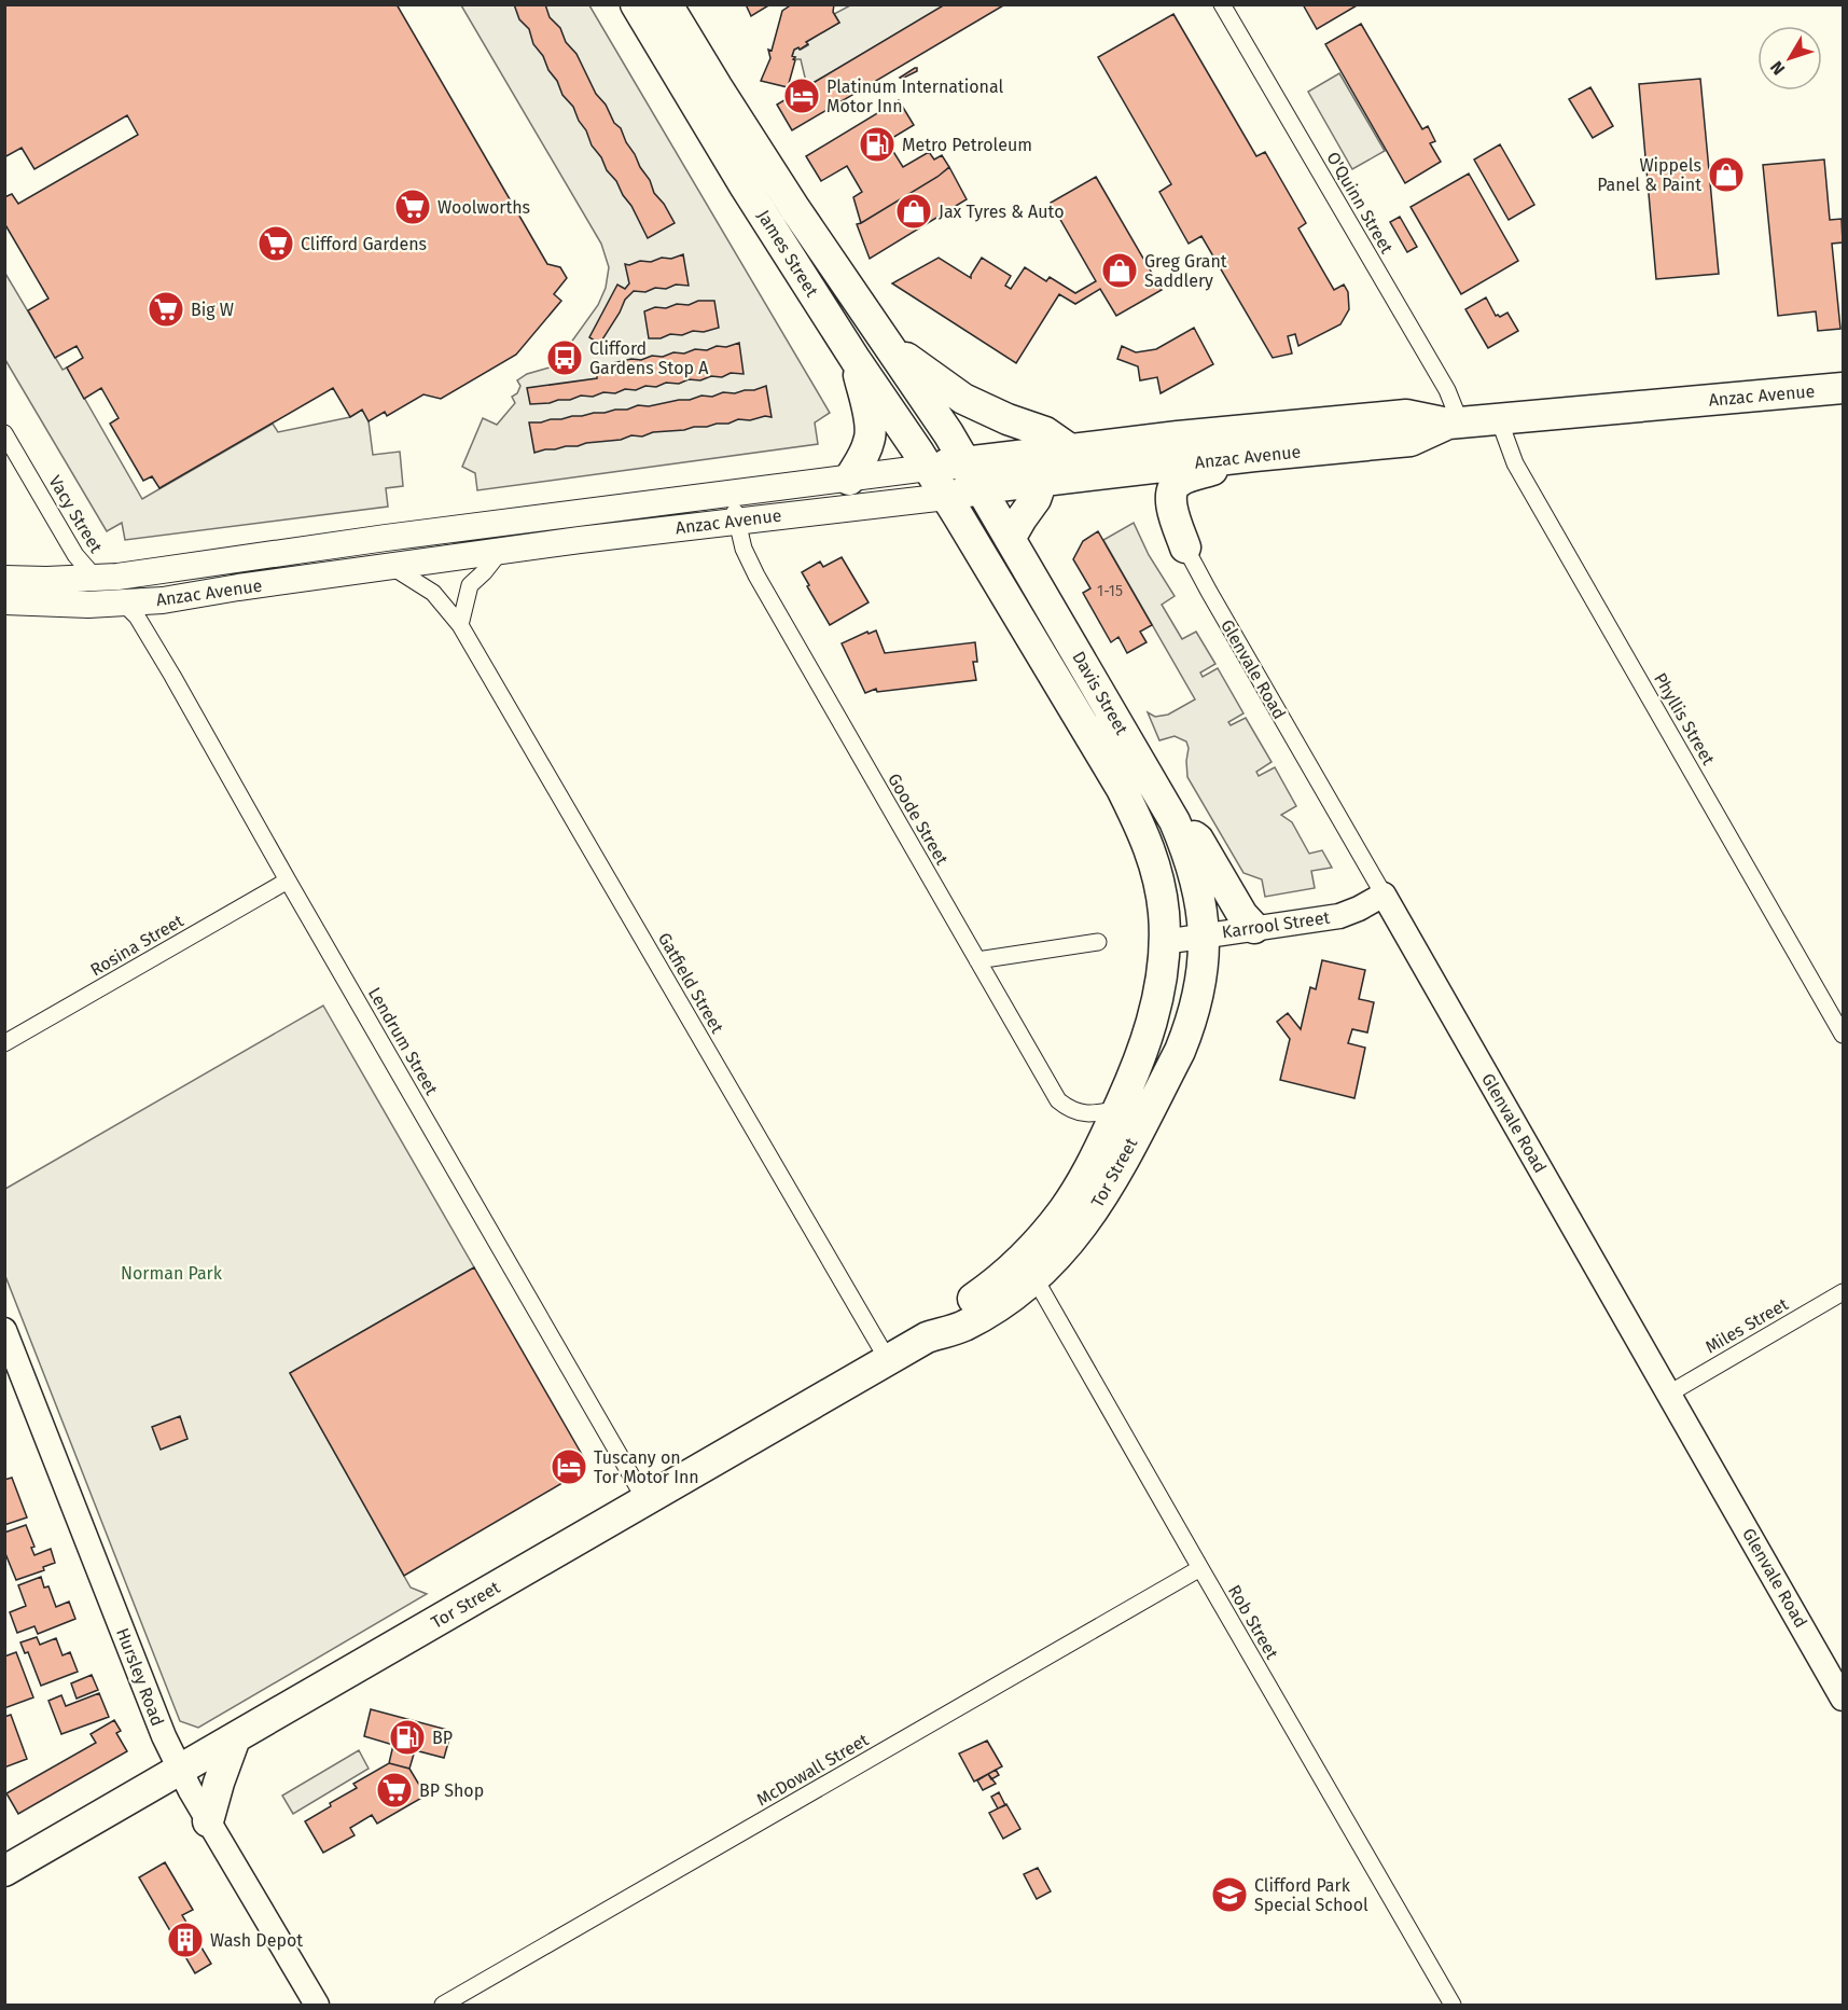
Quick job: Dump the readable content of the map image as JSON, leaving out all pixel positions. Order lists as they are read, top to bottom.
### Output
{
  "streets": {
    "highway": [
      "James Street",
      "Anzac Avenue",
      "Davis Street",
      "Tor Street"
    ],
    "street": [
      "O'Quinn Street",
      "Vacy Street",
      "Glenvale Road",
      "Phyllis Street",
      "Goode Street",
      "Karrool Street",
      "Rosina Street",
      "Gatfield Street",
      "Lendrum Street",
      "Miles Street",
      "Rob Street",
      "Hursley Road",
      "McDowall Street"
    ]
  },
  "crossings": [
    ["O'Quinn Street", "Anzac Avenue"],
    ["James Street", "Anzac Avenue"],
    ["James Street", "Davis Street"],
    ["Anzac Avenue", "Vacy Street"],
    ["Anzac Avenue", "Davis Street"],
    ["Anzac Avenue", "Phyllis Street"],
    ["Anzac Avenue", "Goode Street"],
    ["Anzac Avenue", "Gatfield Street"],
    ["Anzac Avenue", "Lendrum Street"],
    ["Vacy Street", "Lendrum Street"],
    ["Glenvale Road", "Karrool Street"],
    ["Glenvale Road", "Miles Street"],
    ["Davis Street", "Karrool Street"],
    ["Davis Street", "Tor Street"],
    ["Goode Street", "Tor Street"],
    ["Karrool Street", "Tor Street"],
    ["Rosina Street", "Lendrum Street"],
    ["Gatfield Street", "Tor Street"],
    ["Lendrum Street", "Tor Street"],
    ["Tor Street", "Rob Street"],
    ["Tor Street", "Hursley Road"],
    ["Rob Street", "McDowall Street"]
  ],
  "parks": ["Norman Park"],
  "places": {
    "hotel": ["Platinum International Motor Inn", "Tuscany on Tor Motor Inn"],
    "fuel station": ["Metro Petroleum", "BP"],
    "shop": ["Wippels Panel & Paint", "Jax Tyres & Auto", "Greg Grant Saddlery"],
    "supermarket": [
      "Woolworths",
      "Clifford Gardens",
      "Big W",
      "BP Shop"
    ],
    "bus stop": ["Clifford Gardens Stop A"],
    "school or university": ["Clifford Park Special School"],
    "building": ["Wash Depot"]
  },
  "house_numbers": ["1-15"],
  "north": "bottom left"
}
